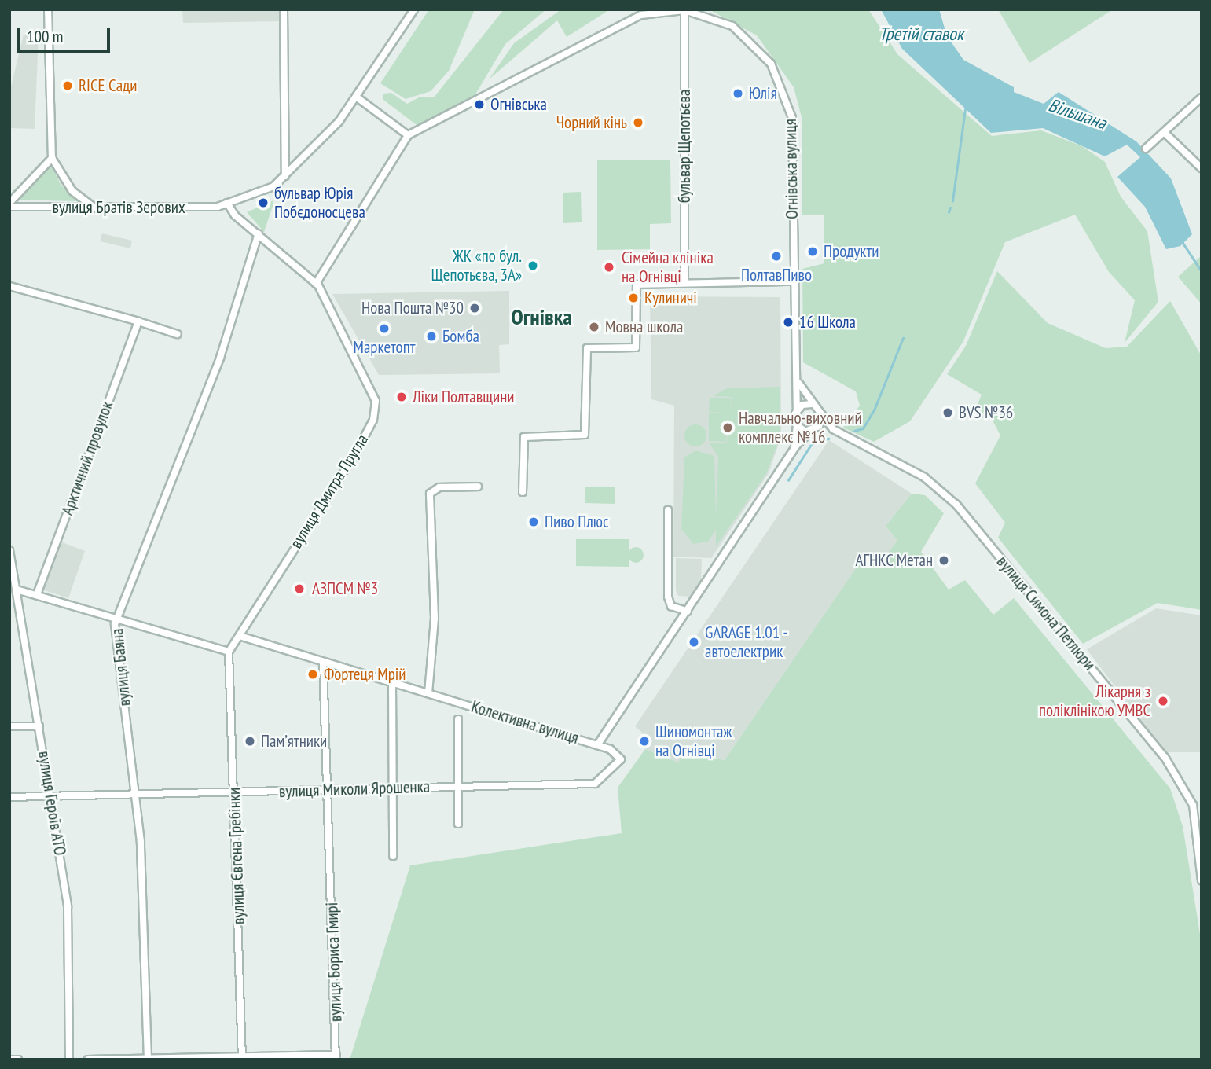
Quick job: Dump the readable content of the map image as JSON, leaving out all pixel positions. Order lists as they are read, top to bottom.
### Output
{
  "streets": {
    "street": [
      "бульвар Щепотьєва",
      "Огнівська вулиця",
      "вулиця Братів Зерових",
      "Арктичний провулок",
      "вулиця Дмитра Пругла",
      "вулиця Симона Петлюри",
      "вулиця Баяна",
      "Колективна вулиця",
      "вулиця Миколи Ярошенка",
      "вулиця Героїв АТО",
      "вулиця Євгена Гребінки",
      "вулиця Бориса Гмирі"
    ]
  },
  "crossings": [
    ["бульвар Щепотьєва", "Огнівська вулиця"],
    ["Огнівська вулиця", "вулиця Симона Петлюри"],
    ["Огнівська вулиця", "Колективна вулиця"],
    ["вулиця Братів Зерових", "вулиця Дмитра Пругла"],
    ["вулиця Дмитра Пругла", "вулиця Баяна"],
    ["вулиця Дмитра Пругла", "Колективна вулиця"],
    ["вулиця Дмитра Пругла", "вулиця Євгена Гребінки"],
    ["вулиця Симона Петлюри", "Колективна вулиця"],
    ["вулиця Баяна", "вулиця Миколи Ярошенка"],
    ["вулиця Баяна", "вулиця Бориса Гмирі"],
    ["Колективна вулиця", "вулиця Миколи Ярошенка"],
    ["Колективна вулиця", "вулиця Бориса Гмирі"],
    ["вулиця Миколи Ярошенка", "вулиця Героїв АТО"],
    ["вулиця Миколи Ярошенка", "вулиця Євгена Гребінки"],
    ["вулиця Миколи Ярошенка", "вулиця Бориса Гмирі"],
    ["вулиця Євгена Гребінки", "вулиця Бориса Гмирі"]
  ],
  "districts": ["Огнівка"],
  "water": ["Третій ставок", "Вільшана"],
  "places": [
    "RICE Сади",
    "Юлія",
    "Огнівська",
    "Чорний кінь",
    "бульвар Юрія Побєдоносцева",
    "Продукти",
    "ПолтавПиво",
    "ЖК «по бул. Щепотьєва, 3А»",
    "Сімейна клініка на Огнівці",
    "Кулиничі",
    "Нова Пошта №30",
    "16 Школа",
    "Мовна школа",
    "Маркетопт",
    "Бомба",
    "Ліки Полтавщини",
    "BVS №36",
    "Навчально-виховний комплекс №16",
    "Пиво Плюс",
    "АГНКС Метан",
    "АЗПСМ №3",
    "GARAGE 1.01 - автоелектрик",
    "Фортеця Мрій",
    "Лікарня з поліклінікою УМВС",
    "Памʼятники",
    "Шиномонтаж на Огнівці"
  ],
  "scale_bar": "100 m"
}
